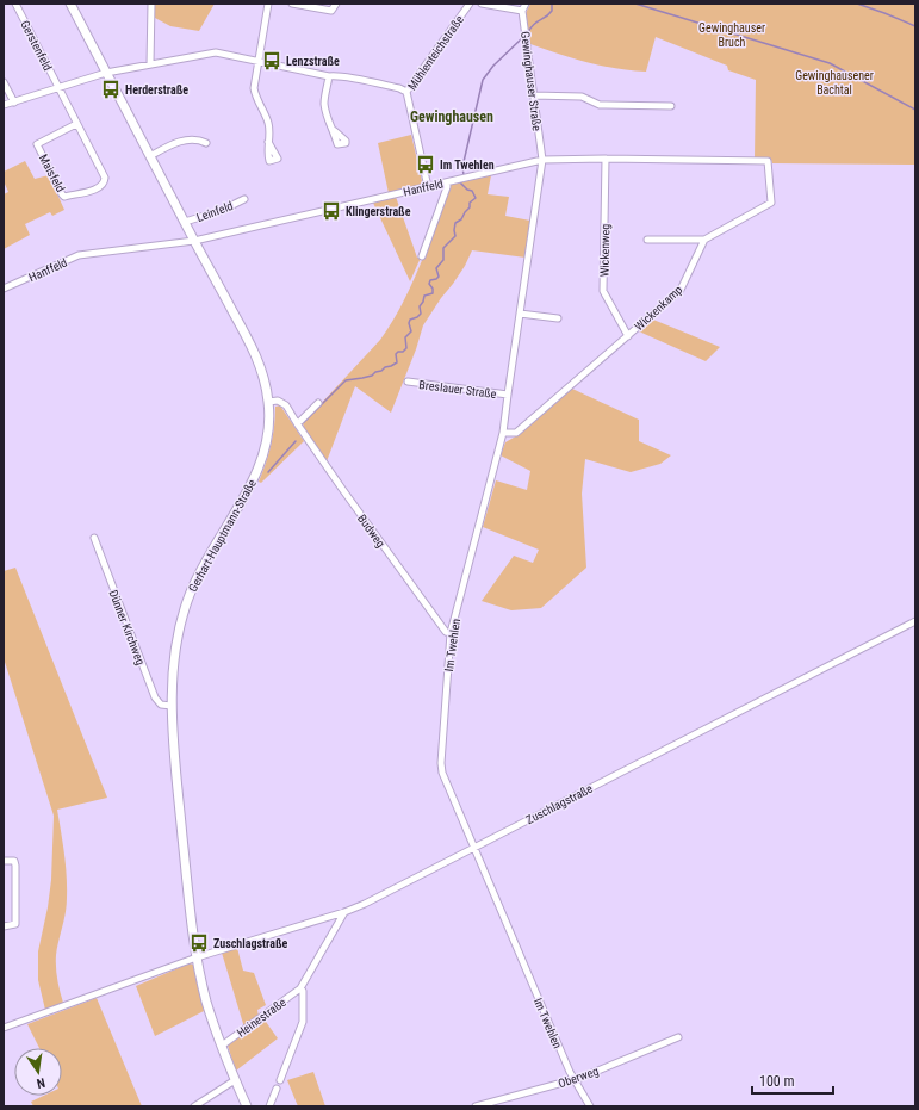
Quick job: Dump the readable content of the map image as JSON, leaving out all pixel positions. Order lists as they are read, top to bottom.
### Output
{
  "streets": {
    "street": [
      "Gerstenfeld",
      "Mühlenteichstraße",
      "Gewinghauser Straße",
      "Maisfeld",
      "Hanffeld",
      "Leinfeld",
      "Wickenweg",
      "Wickenkamp",
      "Breslauer Straße",
      "Budweg",
      "Gerhart-Hauptmann-Straße",
      "Dünner Kirchweg",
      "Im Twehlen",
      "Zuschlagstraße",
      "Heinestraße",
      "Oberweg"
    ]
  },
  "crossings": [
    ["Gerstenfeld", "Maisfeld"],
    ["Mühlenteichstraße", "Hanffeld"],
    ["Gewinghauser Straße", "Hanffeld"],
    ["Gewinghauser Straße", "Im Twehlen"],
    ["Hanffeld", "Wickenweg"],
    ["Hanffeld", "Wickenkamp"],
    ["Hanffeld", "Gerhart-Hauptmann-Straße"],
    ["Hanffeld", "Im Twehlen"],
    ["Leinfeld", "Gerhart-Hauptmann-Straße"],
    ["Wickenweg", "Wickenkamp"],
    ["Wickenkamp", "Im Twehlen"],
    ["Breslauer Straße", "Im Twehlen"],
    ["Budweg", "Gerhart-Hauptmann-Straße"],
    ["Budweg", "Im Twehlen"],
    ["Gerhart-Hauptmann-Straße", "Dünner Kirchweg"],
    ["Gerhart-Hauptmann-Straße", "Zuschlagstraße"],
    ["Gerhart-Hauptmann-Straße", "Heinestraße"],
    ["Im Twehlen", "Zuschlagstraße"],
    ["Im Twehlen", "Oberweg"],
    ["Zuschlagstraße", "Heinestraße"]
  ],
  "districts": ["Gewinghausen"],
  "parks": ["Gewinghauser Bruch", "Gewinghausener Bachtal"],
  "places": {
    "bus stop": [
      "Lenzstraße",
      "Herderstraße",
      "Im Twehlen",
      "Klingerstraße",
      "Zuschlagstraße"
    ]
  },
  "scale_bar": "100 m",
  "north": "bottom"
}
